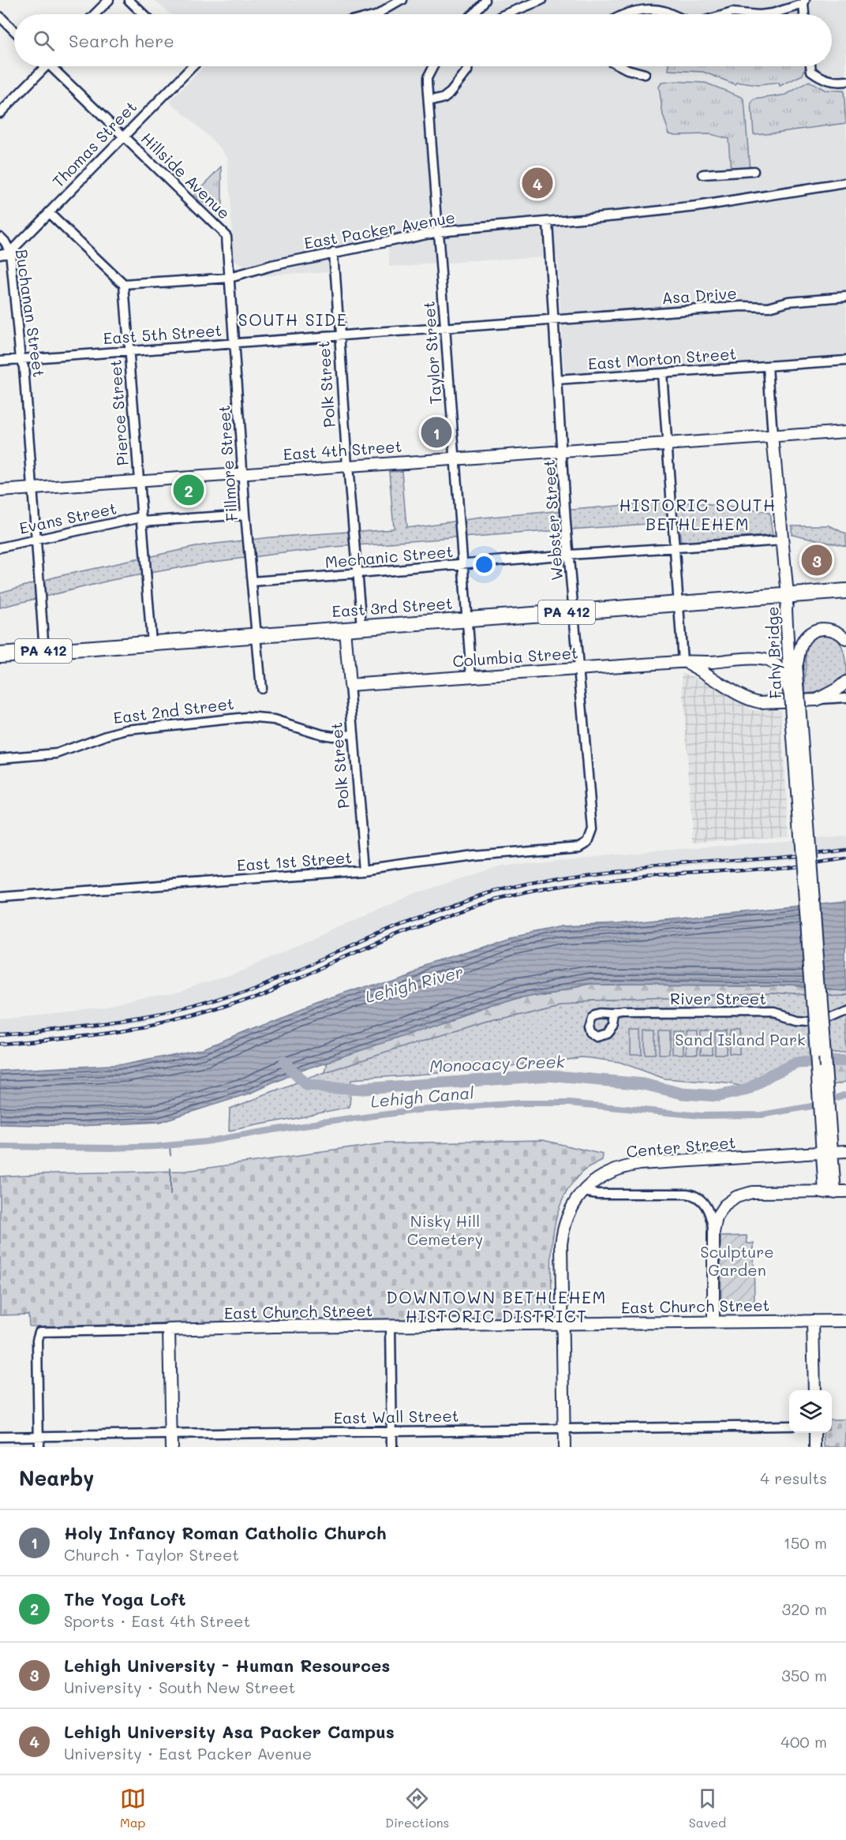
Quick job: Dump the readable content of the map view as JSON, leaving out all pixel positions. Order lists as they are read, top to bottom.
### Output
{
  "streets": {
    "highway": ["East 3rd Street", "PA 412"],
    "main road": [
      "Polk Street",
      "East 4th Street",
      "Fahy Bridge",
      "Columbia Street",
      "Center Street",
      "East Church Street"
    ],
    "street": [
      "Thomas Street",
      "Hillside Avenue",
      "East Packer Avenue",
      "Asa Drive",
      "Buchanan Street",
      "East 5th Street",
      "Taylor Street",
      "East Morton Street",
      "Pierce Street",
      "Fillmore Street",
      "Evans Street",
      "Webster Street",
      "Mechanic Street",
      "East 2nd Street",
      "East 1st Street",
      "River Street",
      "East Wall Street"
    ]
  },
  "crossings": [
    ["Thomas Street", "Hillside Avenue"],
    ["Thomas Street", "Buchanan Street"],
    ["Hillside Avenue", "Fillmore Street"],
    ["East Packer Avenue", "Taylor Street"],
    ["East Packer Avenue", "Polk Street"],
    ["East Packer Avenue", "Pierce Street"],
    ["East Packer Avenue", "Fillmore Street"],
    ["East Packer Avenue", "Webster Street"],
    ["Asa Drive", "East 5th Street"],
    ["Asa Drive", "Webster Street"],
    ["Buchanan Street", "East 5th Street"],
    ["Buchanan Street", "East 4th Street"],
    ["Buchanan Street", "Evans Street"],
    ["Buchanan Street", "East 3rd Street"],
    ["East 5th Street", "Taylor Street"],
    ["East 5th Street", "Polk Street"],
    ["East 5th Street", "Pierce Street"],
    ["East 5th Street", "Fillmore Street"],
    ["East 5th Street", "Webster Street"],
    ["Taylor Street", "East 4th Street"],
    ["Taylor Street", "Mechanic Street"],
    ["Taylor Street", "East 3rd Street"],
    ["Taylor Street", "Columbia Street"],
    ["East Morton Street", "Webster Street"],
    ["Polk Street", "East 4th Street"],
    ["Polk Street", "Mechanic Street"],
    ["Polk Street", "East 3rd Street"],
    ["Polk Street", "Columbia Street"],
    ["Polk Street", "East 2nd Street"],
    ["Polk Street", "East 1st Street"],
    ["Pierce Street", "East 4th Street"],
    ["Pierce Street", "Evans Street"],
    ["Pierce Street", "East 3rd Street"],
    ["East 4th Street", "Fillmore Street"],
    ["East 4th Street", "Webster Street"],
    ["Fillmore Street", "Evans Street"],
    ["Fillmore Street", "Mechanic Street"],
    ["Fillmore Street", "East 3rd Street"],
    ["Webster Street", "Mechanic Street"],
    ["Webster Street", "East 3rd Street"],
    ["Webster Street", "Columbia Street"],
    ["Webster Street", "East 1st Street"],
    ["East 3rd Street", "PA 412"],
    ["East 3rd Street", "Fahy Bridge"],
    ["PA 412", "Fahy Bridge"],
    ["Fahy Bridge", "Columbia Street"],
    ["Fahy Bridge", "Center Street"],
    ["Center Street", "East Church Street"],
    ["Center Street", "East Wall Street"],
    ["East Church Street", "East Wall Street"]
  ],
  "districts": ["SOUTH SIDE", "HISTORIC SOUTH BETHLEHEM", "DOWNTOWN BETHLEHEM HISTORIC DISTRICT"],
  "water": ["Lehigh River", "Monocacy Creek", "Lehigh Canal"],
  "parks": ["Sand Island Park", "Nisky Hill Cemetery", "Sculpture Garden"],
  "page": {
    "search": "Search here",
    "pins": [
      "4",
      "1",
      "2",
      "3"
    ],
    "heading": ["Nearby", "4 results"],
    "list": [
      {
        "mark": "1",
        "name": "Holy Infancy Roman Catholic Church",
        "note": "Church · Taylor Street",
        "value": "150 m"
      },
      {
        "mark": "2",
        "name": "The Yoga Loft",
        "note": "Sports · East 4th Street",
        "value": "320 m"
      },
      {
        "mark": "3",
        "name": "Lehigh University - Human Resources",
        "note": "University · South New Street",
        "value": "350 m"
      },
      {
        "mark": "4",
        "name": "Lehigh University Asa Packer Campus",
        "note": "University · East Packer Avenue",
        "value": "400 m"
      }
    ],
    "nav": ["Map", "Directions", "Saved"]
  }
}
